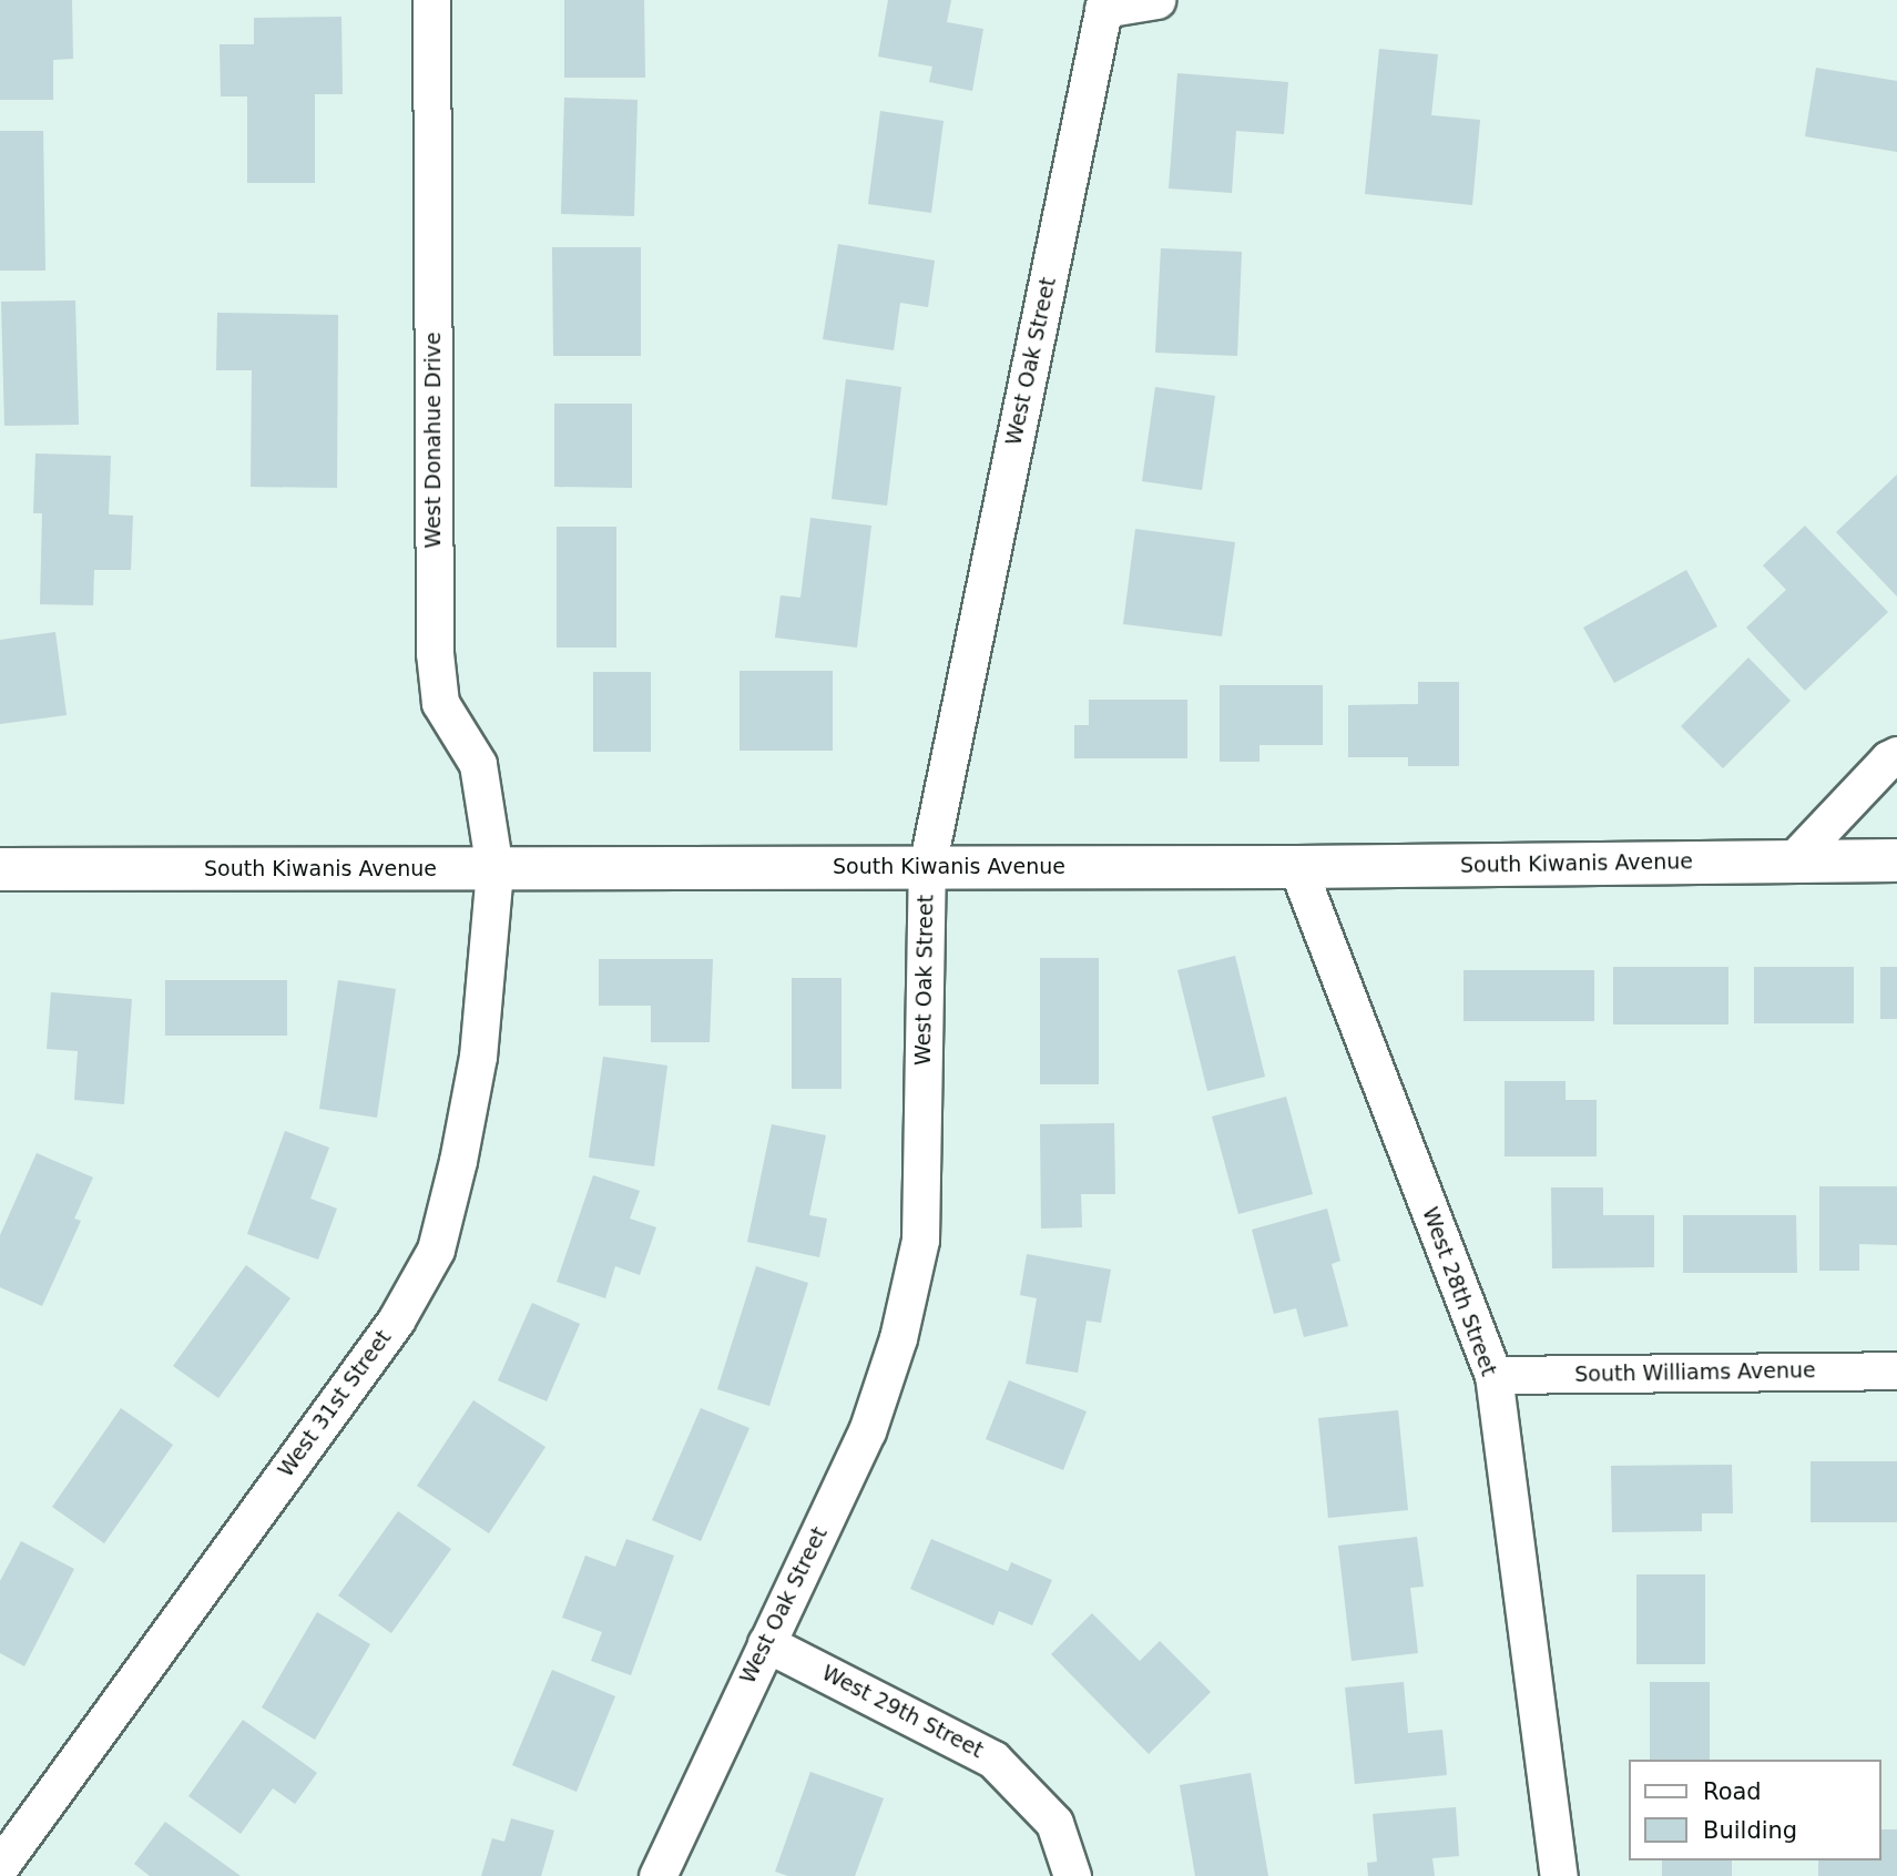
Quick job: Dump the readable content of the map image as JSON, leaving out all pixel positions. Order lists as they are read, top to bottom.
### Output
{
  "streets": {
    "main road": ["South Kiwanis Avenue"],
    "street": [
      "West Oak Street",
      "West Donahue Drive",
      "West 28th Street",
      "South Williams Avenue",
      "West 31st Street",
      "West 29th Street"
    ]
  },
  "crossings": [
    ["West Oak Street", "South Kiwanis Avenue"],
    ["West Oak Street", "West 29th Street"],
    ["West Donahue Drive", "South Kiwanis Avenue"],
    ["West Donahue Drive", "West 31st Street"],
    ["South Kiwanis Avenue", "West 28th Street"],
    ["South Kiwanis Avenue", "West 31st Street"],
    ["West 28th Street", "South Williams Avenue"]
  ],
  "legend": ["Road", "Building"]
}
